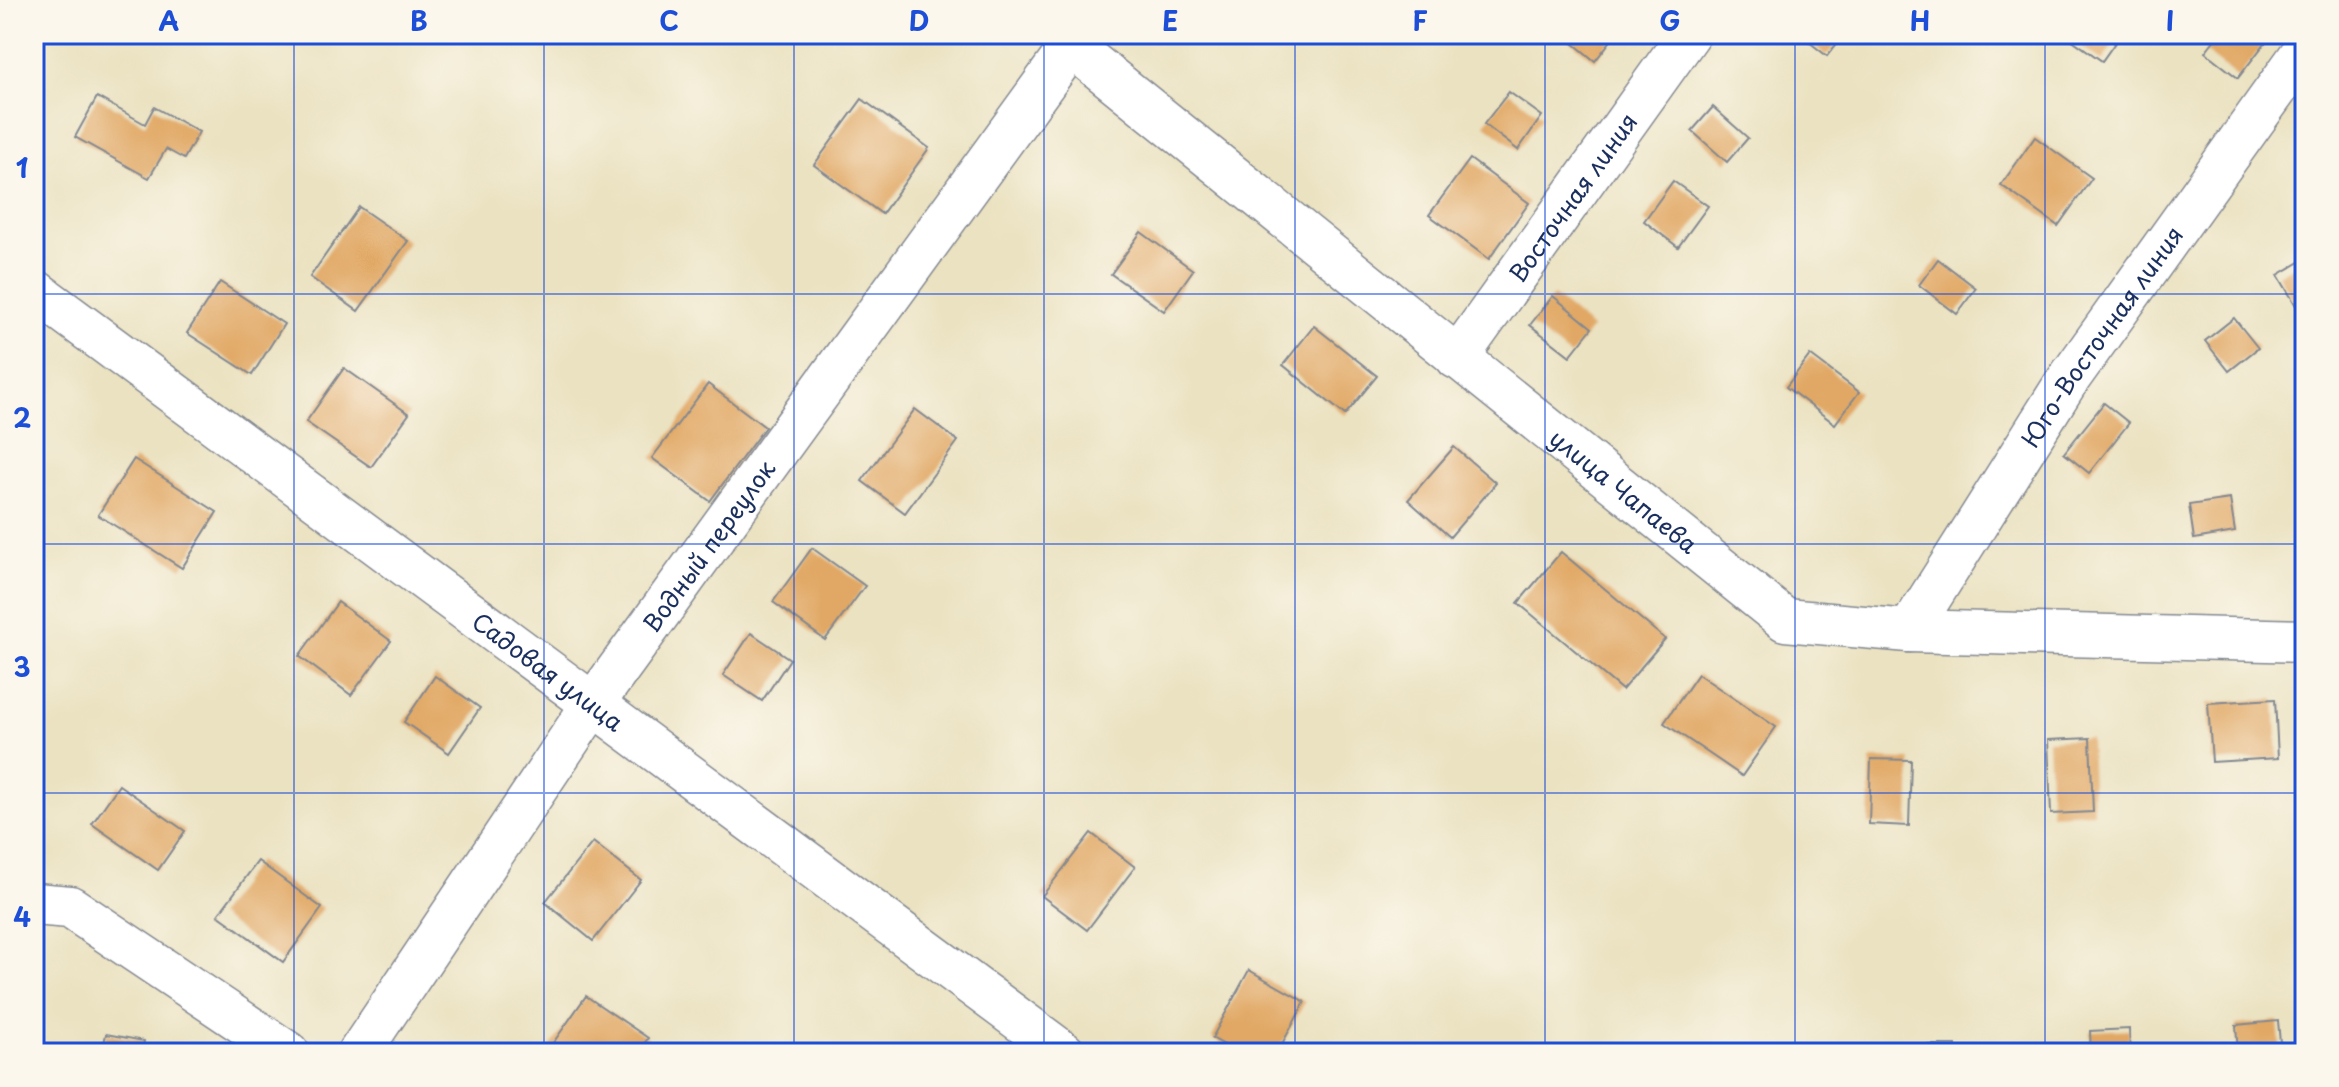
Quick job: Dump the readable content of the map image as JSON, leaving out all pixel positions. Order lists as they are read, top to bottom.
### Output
{
  "streets": {
    "street": [
      "Восточная линия",
      "Юго-Восточная линия",
      "улица Чапаева",
      "Водный переулок",
      "Садовая улица"
    ]
  },
  "crossings": [
    ["Восточная линия", "улица Чапаева"],
    ["Юго-Восточная линия", "улица Чапаева"],
    ["улица Чапаева", "Водный переулок"],
    ["Водный переулок", "Садовая улица"]
  ],
  "grid": {
    "columns": [
      "A",
      "B",
      "C",
      "D",
      "E",
      "F",
      "G",
      "H",
      "I"
    ],
    "rows": [
      "1",
      "2",
      "3",
      "4"
    ]
  }
}
